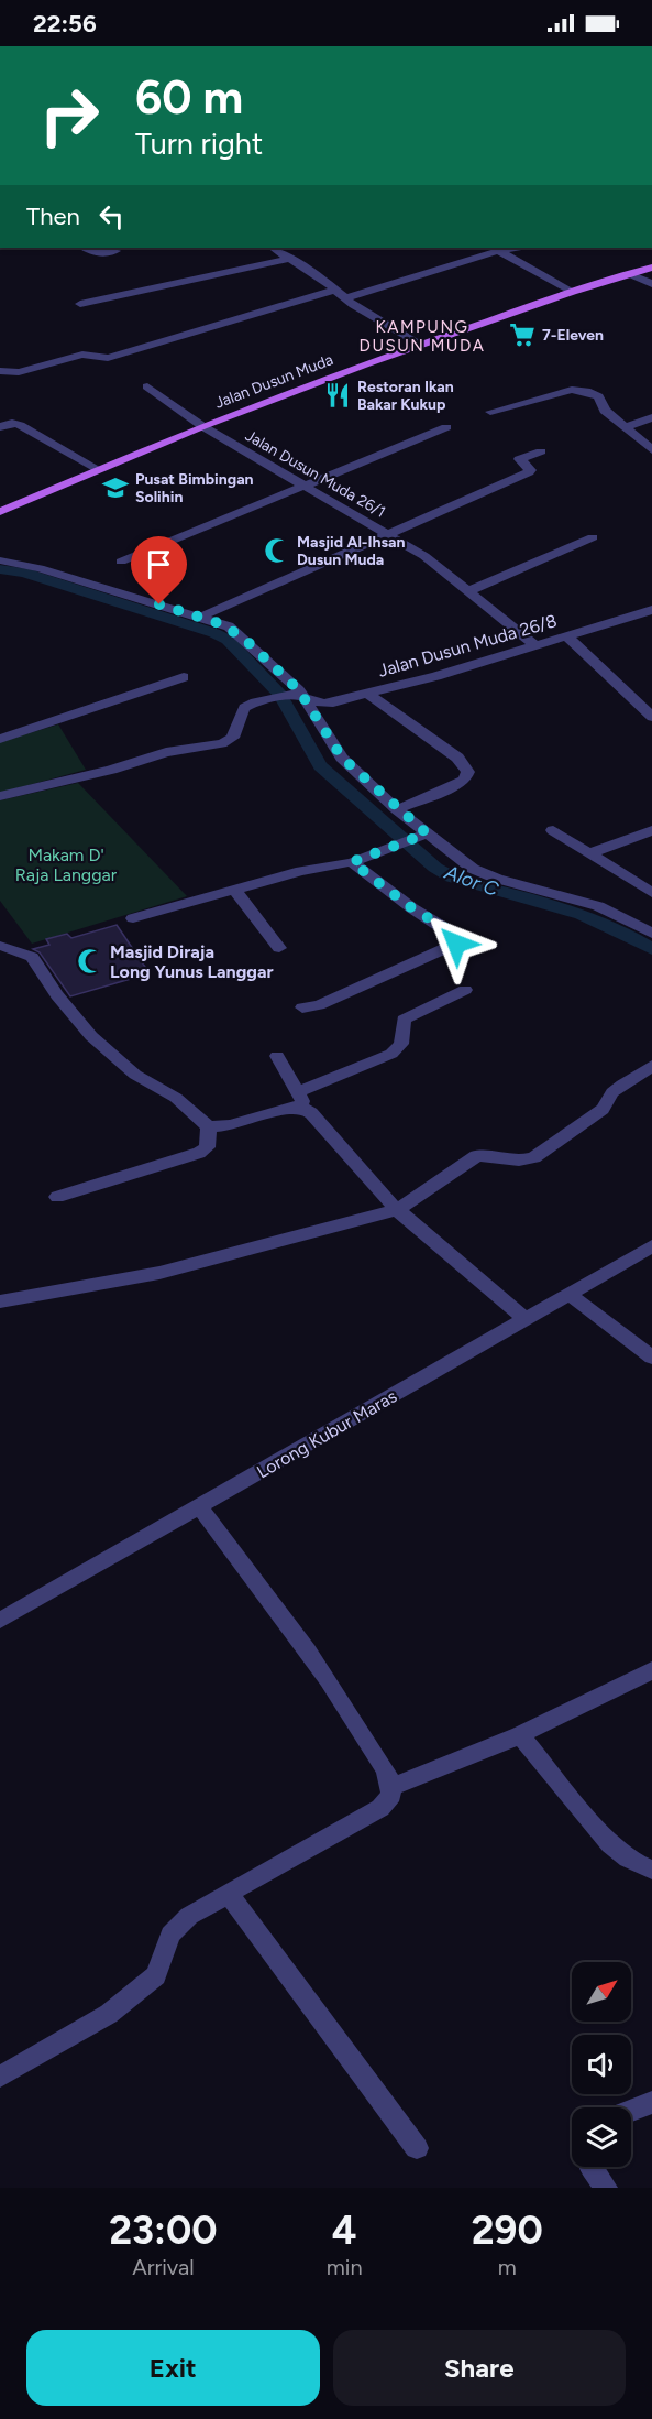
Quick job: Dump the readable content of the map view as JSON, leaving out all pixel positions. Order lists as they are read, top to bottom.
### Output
{
  "streets": {
    "main road": ["Jalan Dusun Muda"],
    "street": ["Jalan Dusun Muda 26/1", "Jalan Dusun Muda 26/8", "Lorong Kubur Maras"]
  },
  "crossings": [
    ["Jalan Dusun Muda", "Jalan Dusun Muda 26/1"],
    ["Jalan Dusun Muda 26/1", "Jalan Dusun Muda 26/8"]
  ],
  "districts": ["KAMPUNG DUSUN MUDA"],
  "water": ["Alor C"],
  "parks": ["Makam D' Raja Langgar"],
  "places": {
    "supermarket": ["7-Eleven"],
    "restaurant": ["Restoran Ikan Bakar Kukup"],
    "school or university": ["Pusat Bimbingan Solihin"],
    "mosque": ["Masjid Al-Ihsan Dusun Muda", "Masjid Diraja Long Yunus Langgar"]
  },
  "north": "top right",
  "page": {
    "status": "22:56",
    "turn": ["60 m", "Turn right"],
    "then": "Then",
    "eta": [
      "23:00",
      "Arrival",
      "4",
      "min",
      "290",
      "m"
    ],
    "buttons": ["Exit", "Share"]
  }
}
